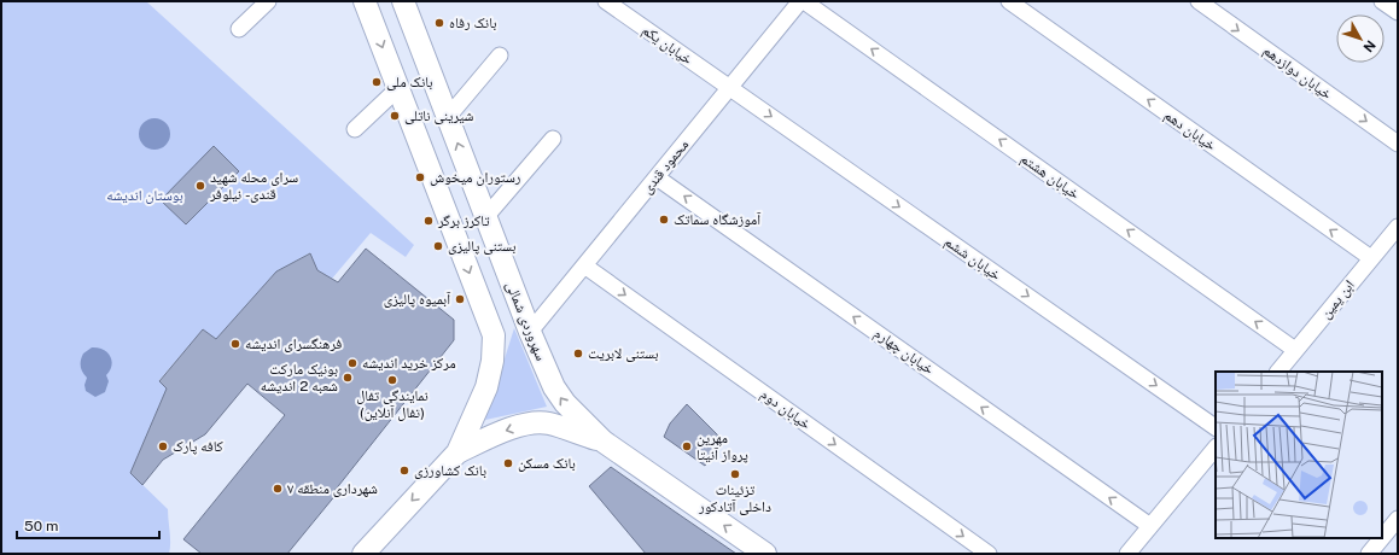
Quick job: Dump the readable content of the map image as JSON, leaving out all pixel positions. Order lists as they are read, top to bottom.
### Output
{
  "streets": {
    "main road": ["سهروردی شمالی"],
    "street": [
      "خیابان یکم",
      "خیابان دوازدهم",
      "خیابان دهم",
      "محمود قندی",
      "خیابان هشتم",
      "خیابان ششم",
      "ابن یمین",
      "خیابان چهارم",
      "خیابان دوم"
    ]
  },
  "crossings": [
    ["خیابان یکم", "محمود قندی"],
    ["خیابان یکم", "خیابان ششم"],
    ["خیابان دهم", "ابن یمین"],
    ["محمود قندی", "خیابان هشتم"],
    ["محمود قندی", "خیابان ششم"],
    ["محمود قندی", "سهروردی شمالی"],
    ["محمود قندی", "خیابان چهارم"],
    ["محمود قندی", "خیابان دوم"],
    ["خیابان هشتم", "ابن یمین"]
  ],
  "one_way": [
    "خیابان دوازدهم",
    "خیابان دهم",
    "خیابان هشتم",
    "خیابان ششم",
    "سهروردی شمالی",
    "خیابان چهارم",
    "خیابان دوم"
  ],
  "parks": ["بوستان اندیشه"],
  "places": [
    "بانک رفاه",
    "بانک ملی",
    "شیرینی ناتلی",
    "رستوران میخوش",
    "سرای محله شهید قندی - نیلوفر",
    "آموزشگاه سماتک",
    "تاکرز برگر",
    "بستنی پالیزی",
    "آبمیوه پالیزی",
    "فرهنگسرای اندیشه",
    "بستنی لابریت",
    "مرکز خرید اندیشه",
    "بونیک مارکت شعبه 2 اندیشه",
    "نمایندگی تفال (تفال آنلاین)",
    "کافه پارک",
    "مهرین پرواز آنیتا",
    "بانک مسکن",
    "بانک کشاورزی",
    "تزئینات داخلی آتادکور",
    "شهرداری منطقه ۷"
  ],
  "scale_bar": "50 m",
  "north": "bottom right"
}
